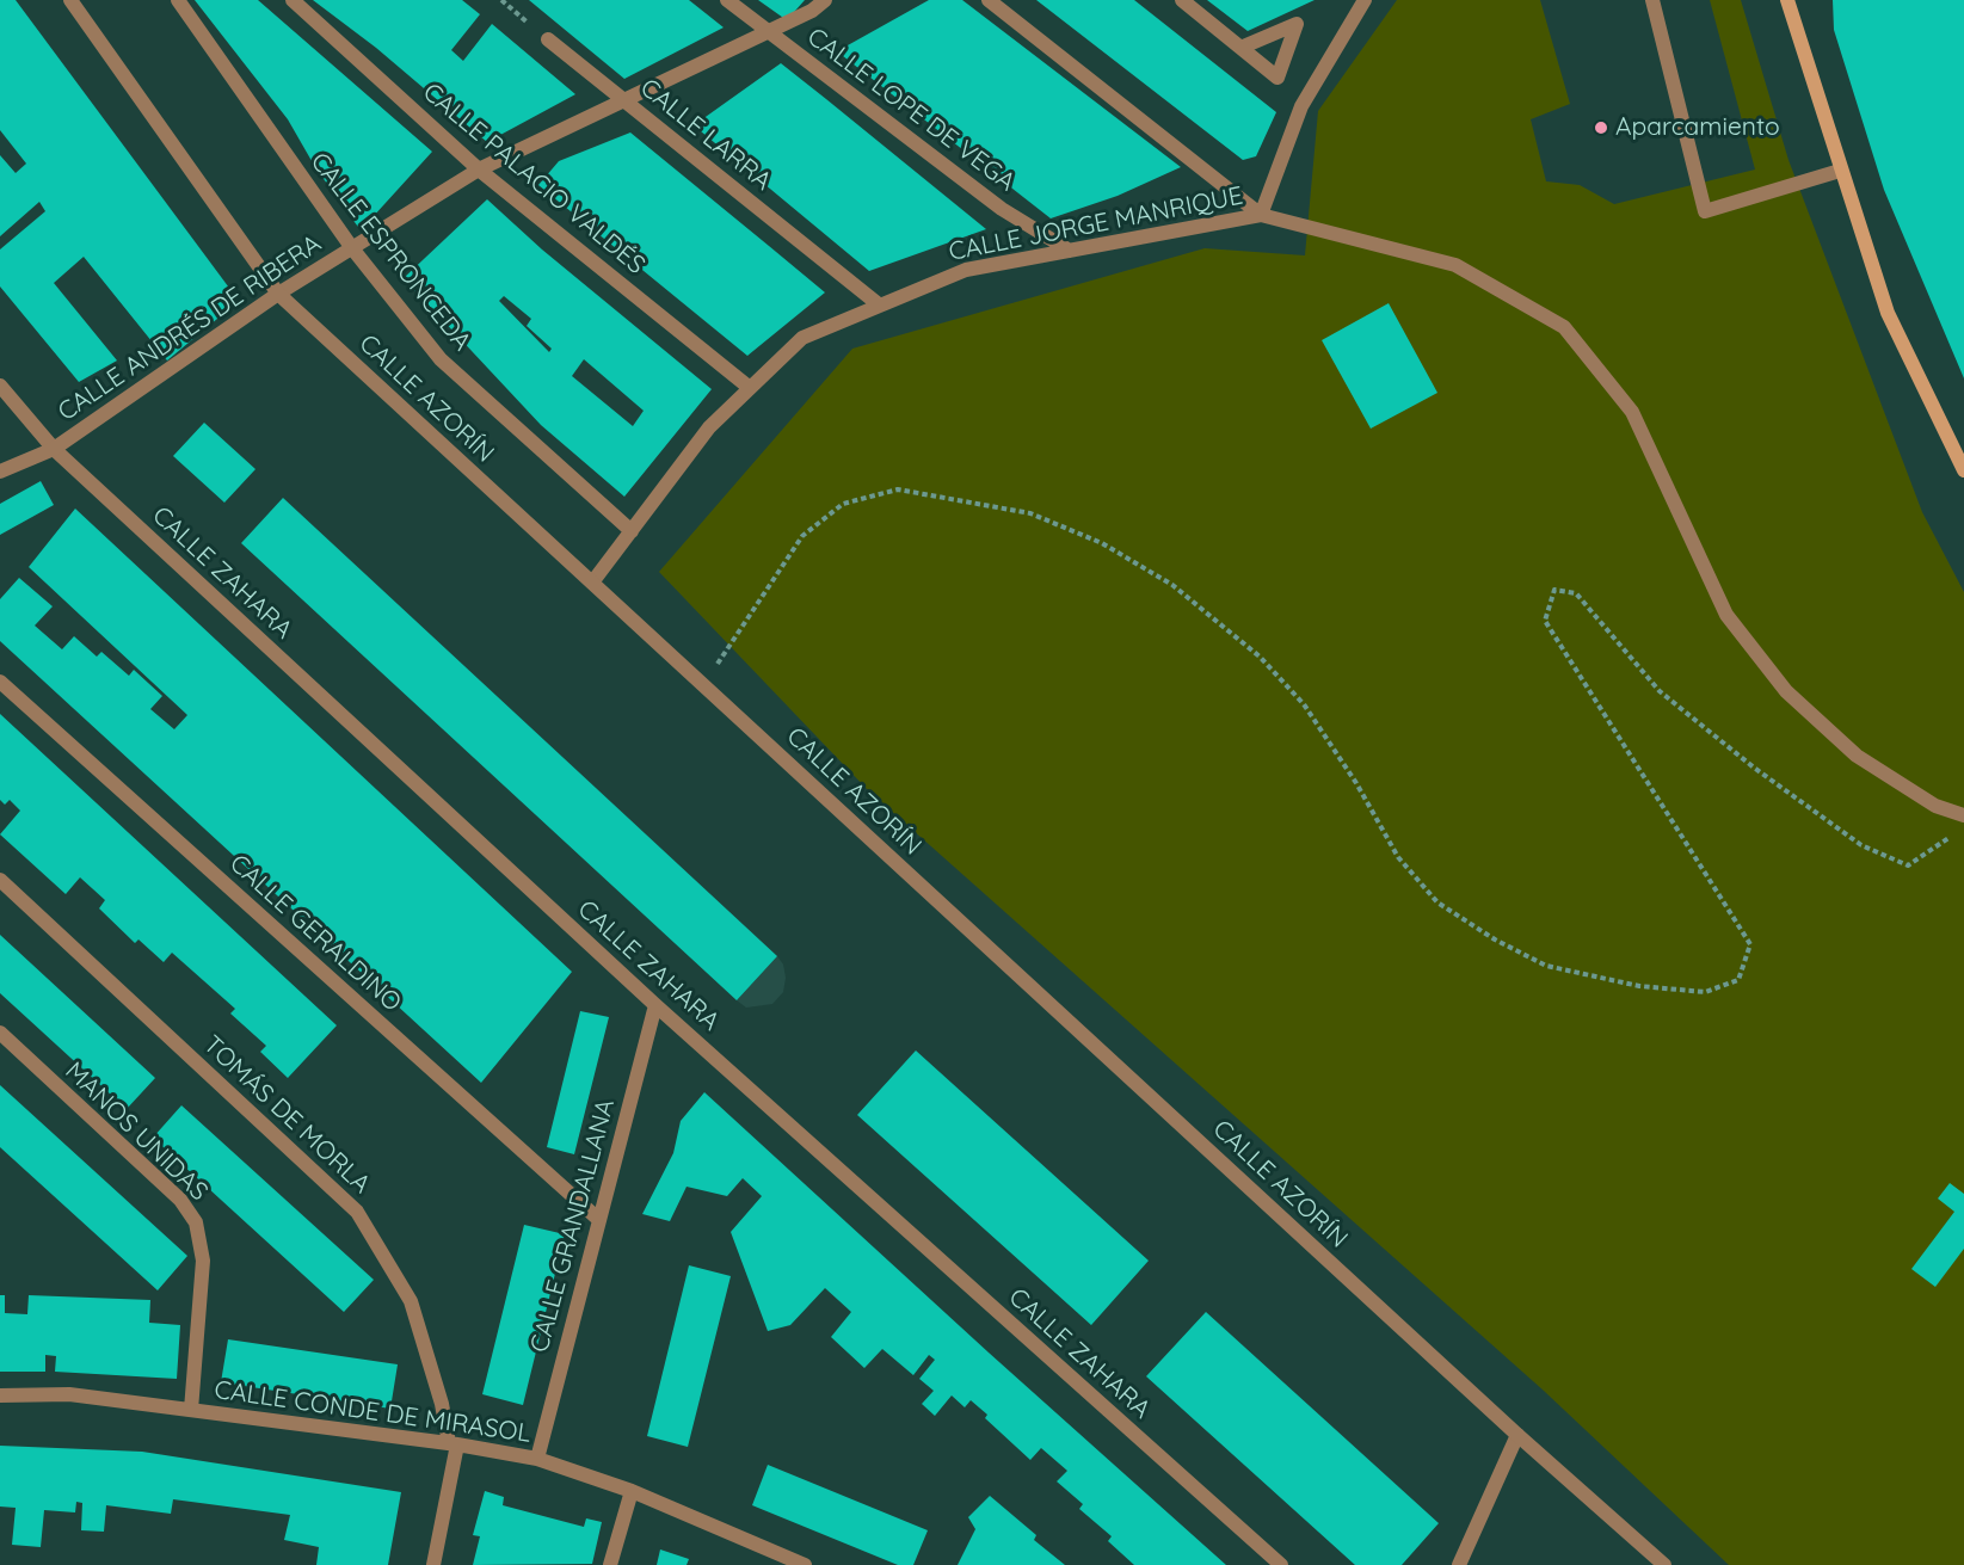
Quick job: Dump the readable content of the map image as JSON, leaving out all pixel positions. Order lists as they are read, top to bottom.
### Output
{
  "streets": {
    "street": [
      "CALLE LOPE DE VEGA",
      "CALLE LARRA",
      "CALLE PALACIO VALDÉS",
      "CALLE JORGE MANRIQUE",
      "CALLE ESPRONCEDA",
      "CALLE ANDRÉS DE RIBERA",
      "CALLE AZORÍN",
      "CALLE ZAHARA",
      "CALLE GERALDINO",
      "TOMÁS DE MORLA",
      "MANOS UNIDAS",
      "CALLE GRANDALLANA",
      "CALLE CONDE DE MIRASOL"
    ]
  },
  "crossings": [
    ["CALLE LOPE DE VEGA", "CALLE JORGE MANRIQUE"],
    ["CALLE LOPE DE VEGA", "CALLE ANDRÉS DE RIBERA"],
    ["CALLE LARRA", "CALLE JORGE MANRIQUE"],
    ["CALLE LARRA", "CALLE ANDRÉS DE RIBERA"],
    ["CALLE PALACIO VALDÉS", "CALLE JORGE MANRIQUE"],
    ["CALLE PALACIO VALDÉS", "CALLE ANDRÉS DE RIBERA"],
    ["CALLE JORGE MANRIQUE", "CALLE ESPRONCEDA"],
    ["CALLE JORGE MANRIQUE", "CALLE AZORÍN"],
    ["CALLE ESPRONCEDA", "CALLE ANDRÉS DE RIBERA"],
    ["CALLE ANDRÉS DE RIBERA", "CALLE AZORÍN"],
    ["CALLE ANDRÉS DE RIBERA", "CALLE ZAHARA"],
    ["CALLE ZAHARA", "CALLE GRANDALLANA"],
    ["CALLE GERALDINO", "CALLE GRANDALLANA"],
    ["TOMÁS DE MORLA", "CALLE CONDE DE MIRASOL"],
    ["MANOS UNIDAS", "CALLE CONDE DE MIRASOL"],
    ["CALLE GRANDALLANA", "CALLE CONDE DE MIRASOL"]
  ],
  "places": ["Aparcamiento"]
}
